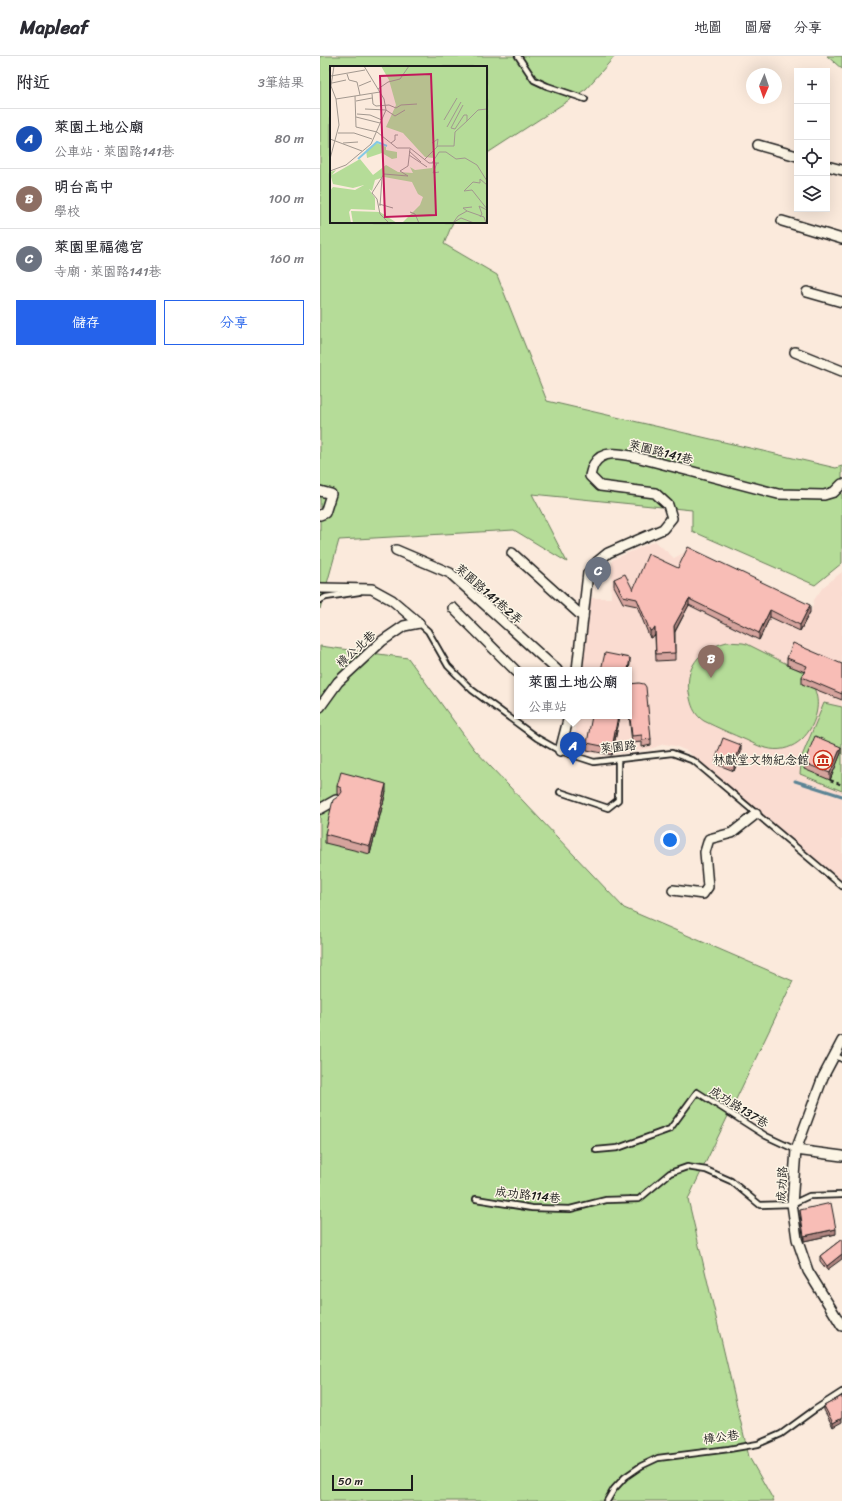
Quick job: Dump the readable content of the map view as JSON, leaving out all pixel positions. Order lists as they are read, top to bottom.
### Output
{
  "streets": {
    "street": [
      "萊園路141巷",
      "萊園路141巷2弄",
      "樟公北巷",
      "萊園路",
      "成功路"
    ],
    "lane": ["成功路137巷", "成功路114巷", "樟公巷"]
  },
  "crossings": [
    ["樟公北巷", "萊園路"],
    ["成功路137巷", "成功路"],
    ["成功路", "成功路114巷"]
  ],
  "places": {
    "museum": ["林獻堂文物紀念館"]
  },
  "scale_bar": "50 m",
  "north": "bottom",
  "page": {
    "header": "Mapleaf",
    "nav": ["地圖", "圖層", "分享"],
    "heading": ["附近", "3筆結果"],
    "map_buttons": ["+", "−"],
    "list": [
      {
        "mark": "A",
        "name": "萊園土地公廟",
        "note": "公車站 · 萊園路141巷",
        "value": "80 m"
      },
      {
        "mark": "B",
        "name": "明台高中",
        "note": "學校",
        "value": "100 m"
      },
      {
        "mark": "C",
        "name": "萊園里福德宮",
        "note": "寺廟 · 萊園路141巷",
        "value": "160 m"
      }
    ],
    "buttons": ["儲存", "分享"],
    "pins": ["C", "B", "A"],
    "popup": ["萊園土地公廟", "公車站"],
    "scale": "50 m"
  }
}
